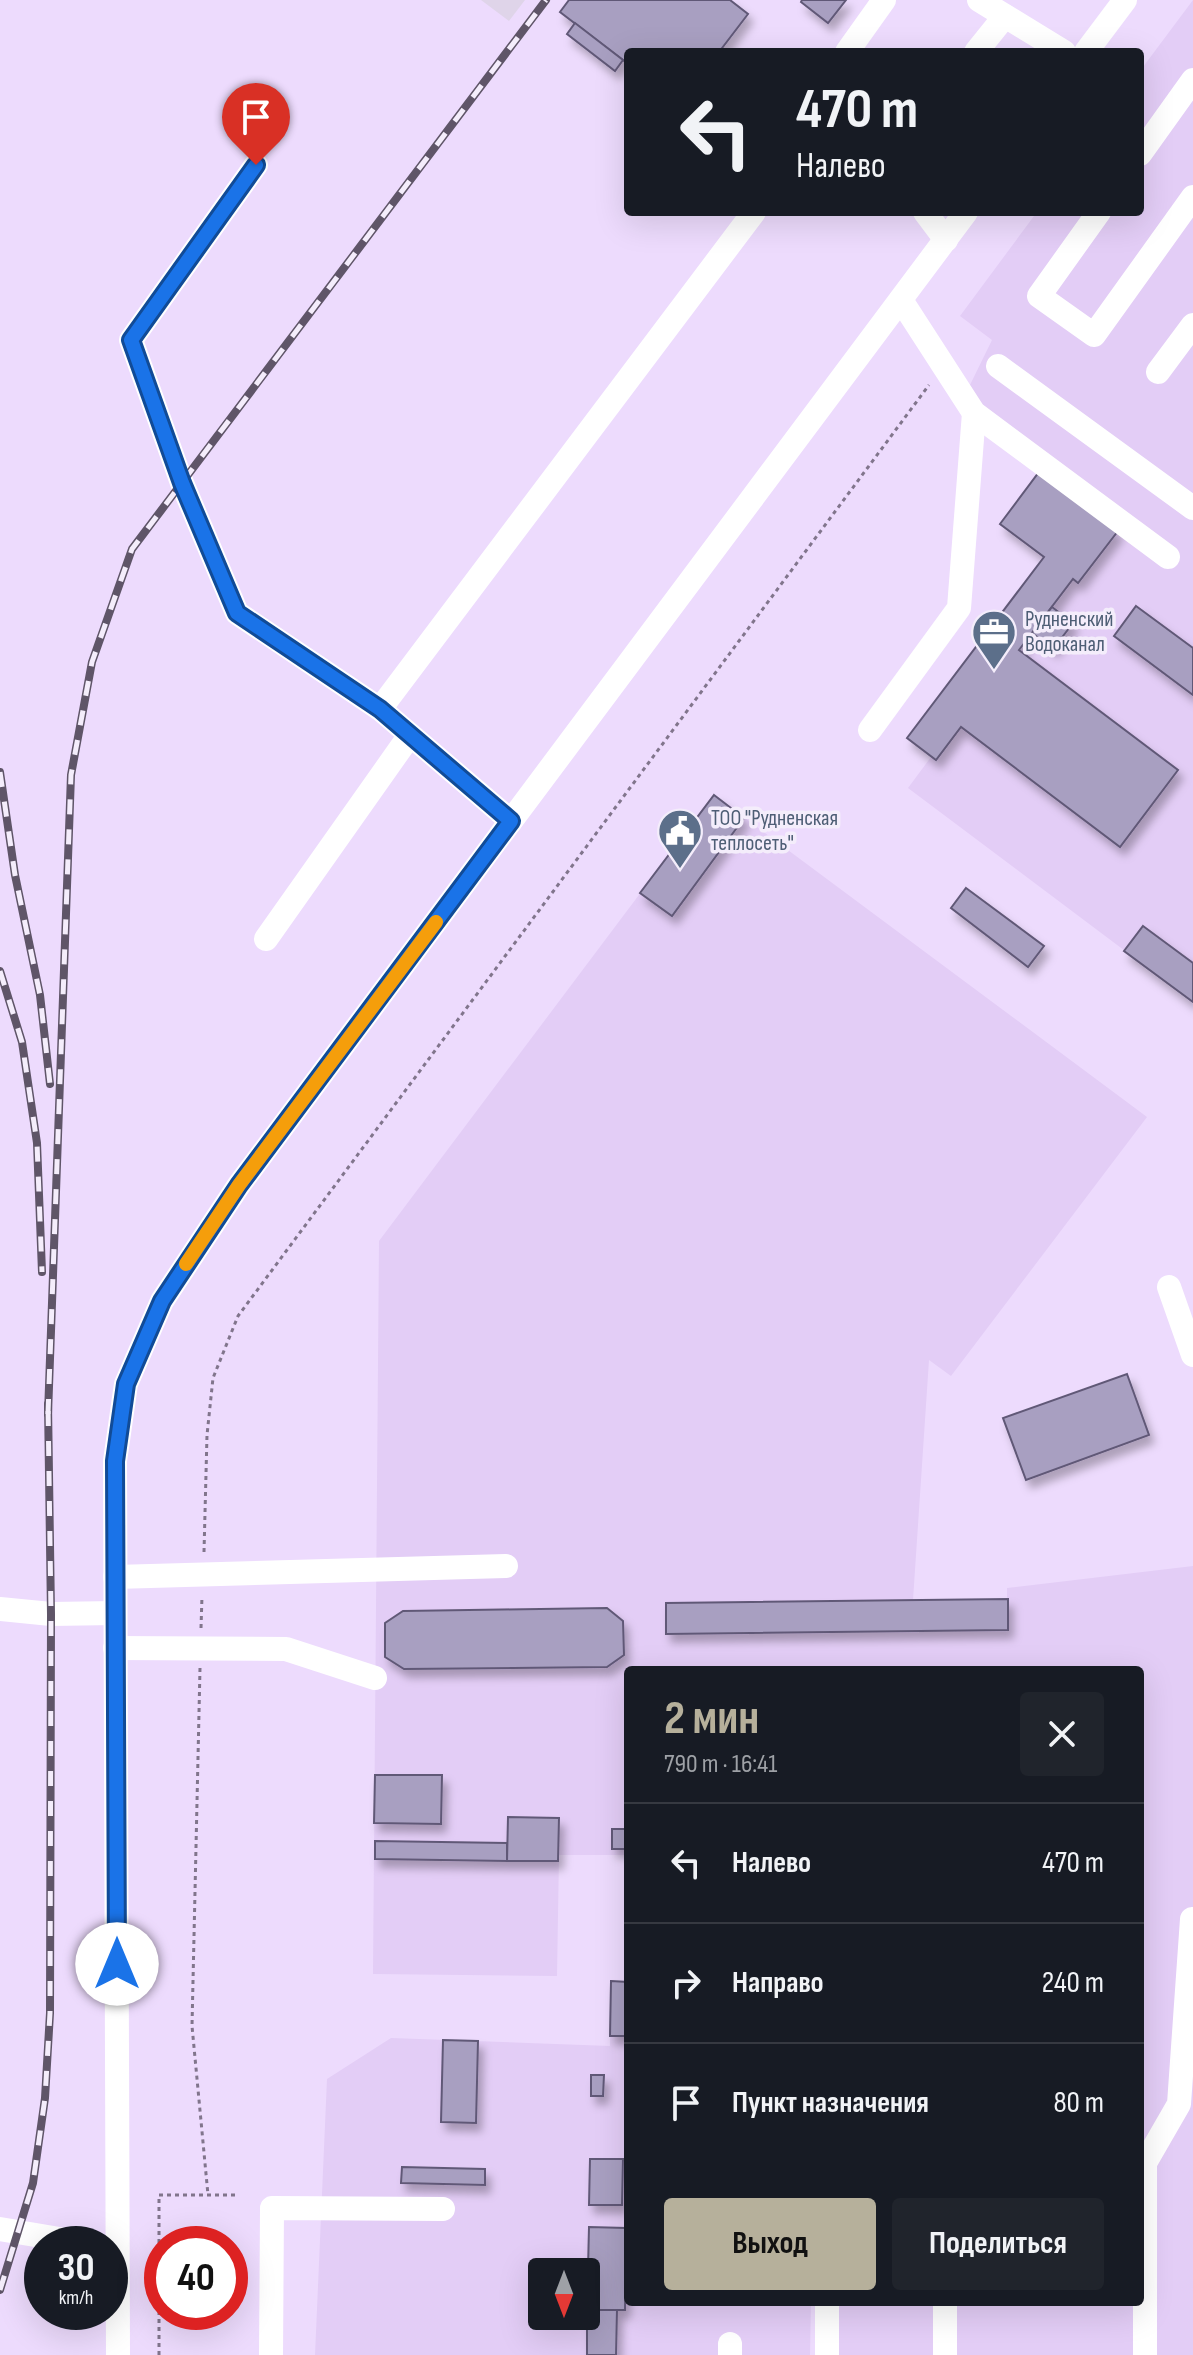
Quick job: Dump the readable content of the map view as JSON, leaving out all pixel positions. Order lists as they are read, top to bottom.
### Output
{
  "places": {
    "office": ["Рудненский Водоканал"],
    "public building": ["ТОО \"Рудненская теплосеть\""]
  },
  "north": "bottom",
  "page": {
    "turn": ["470 m", "Налево"],
    "heading": ["2 мин", "790 m · 16:41"],
    "list": [
      {
        "name": "Налево",
        "value": "470 m"
      },
      {
        "name": "Направо",
        "value": "240 m"
      },
      {
        "name": "Пункт назначения",
        "value": "80 m"
      }
    ],
    "buttons": ["Выход", "Поделиться"],
    "speed": "30 km/h",
    "limit": "40"
  }
}
